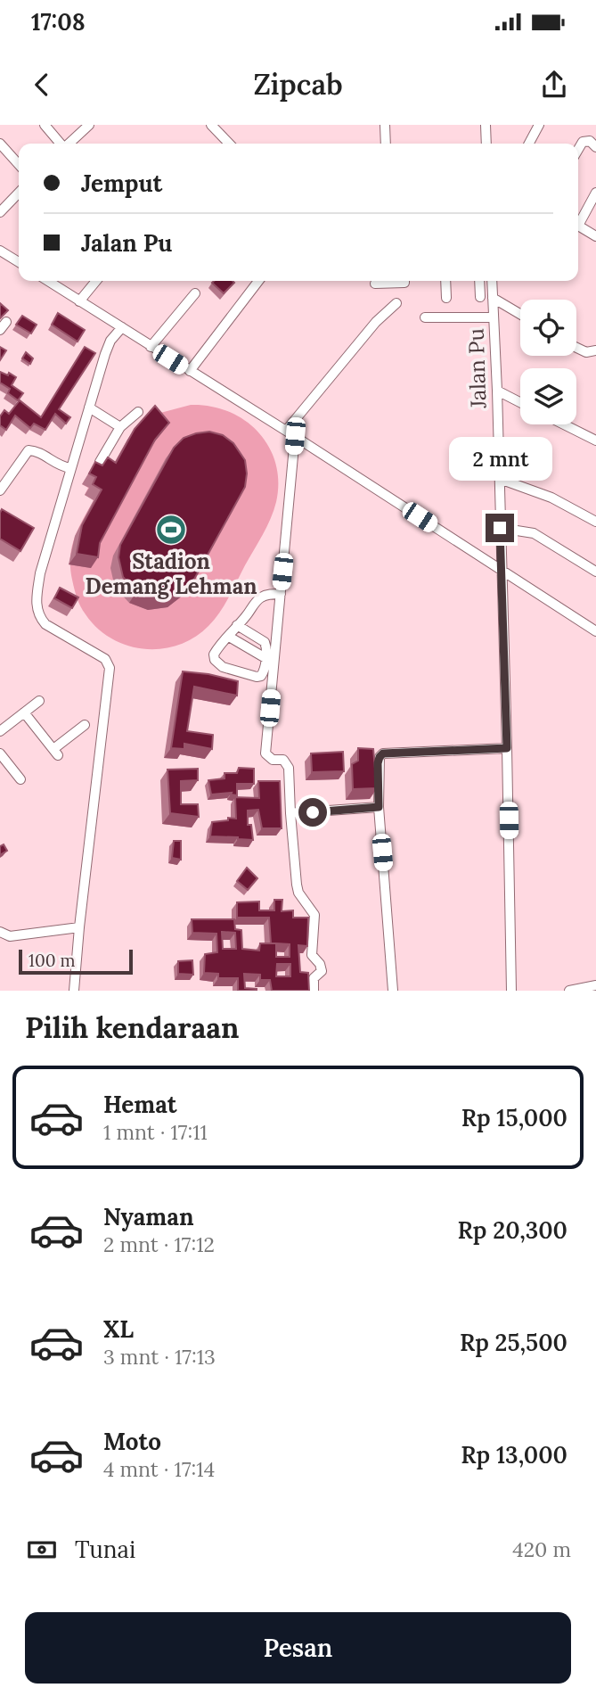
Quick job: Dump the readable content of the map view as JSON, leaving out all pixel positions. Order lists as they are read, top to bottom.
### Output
{
  "streets": {
    "street": ["Jalan Pu"]
  },
  "places": {
    "sports": ["Stadion Demang Lehman"]
  },
  "scale_bar": "100 m",
  "page": {
    "status": "17:08",
    "header": "Zipcab",
    "banner": ["Jemput", "Jalan Pu"],
    "bubble": "2 mnt",
    "scale": "100 m",
    "heading": "Pilih kendaraan",
    "list": [
      {
        "name": "Hemat",
        "note": "1 mnt · 17:11",
        "value": "Rp 15,000"
      },
      {
        "name": "Nyaman",
        "note": "2 mnt · 17:12",
        "value": "Rp 20,300"
      },
      {
        "name": "XL",
        "note": "3 mnt · 17:13",
        "value": "Rp 25,500"
      },
      {
        "name": "Moto",
        "note": "4 mnt · 17:14",
        "value": "Rp 13,000"
      }
    ],
    "pay": ["Tunai", "420 m"],
    "buttons": "Pesan"
  }
}
